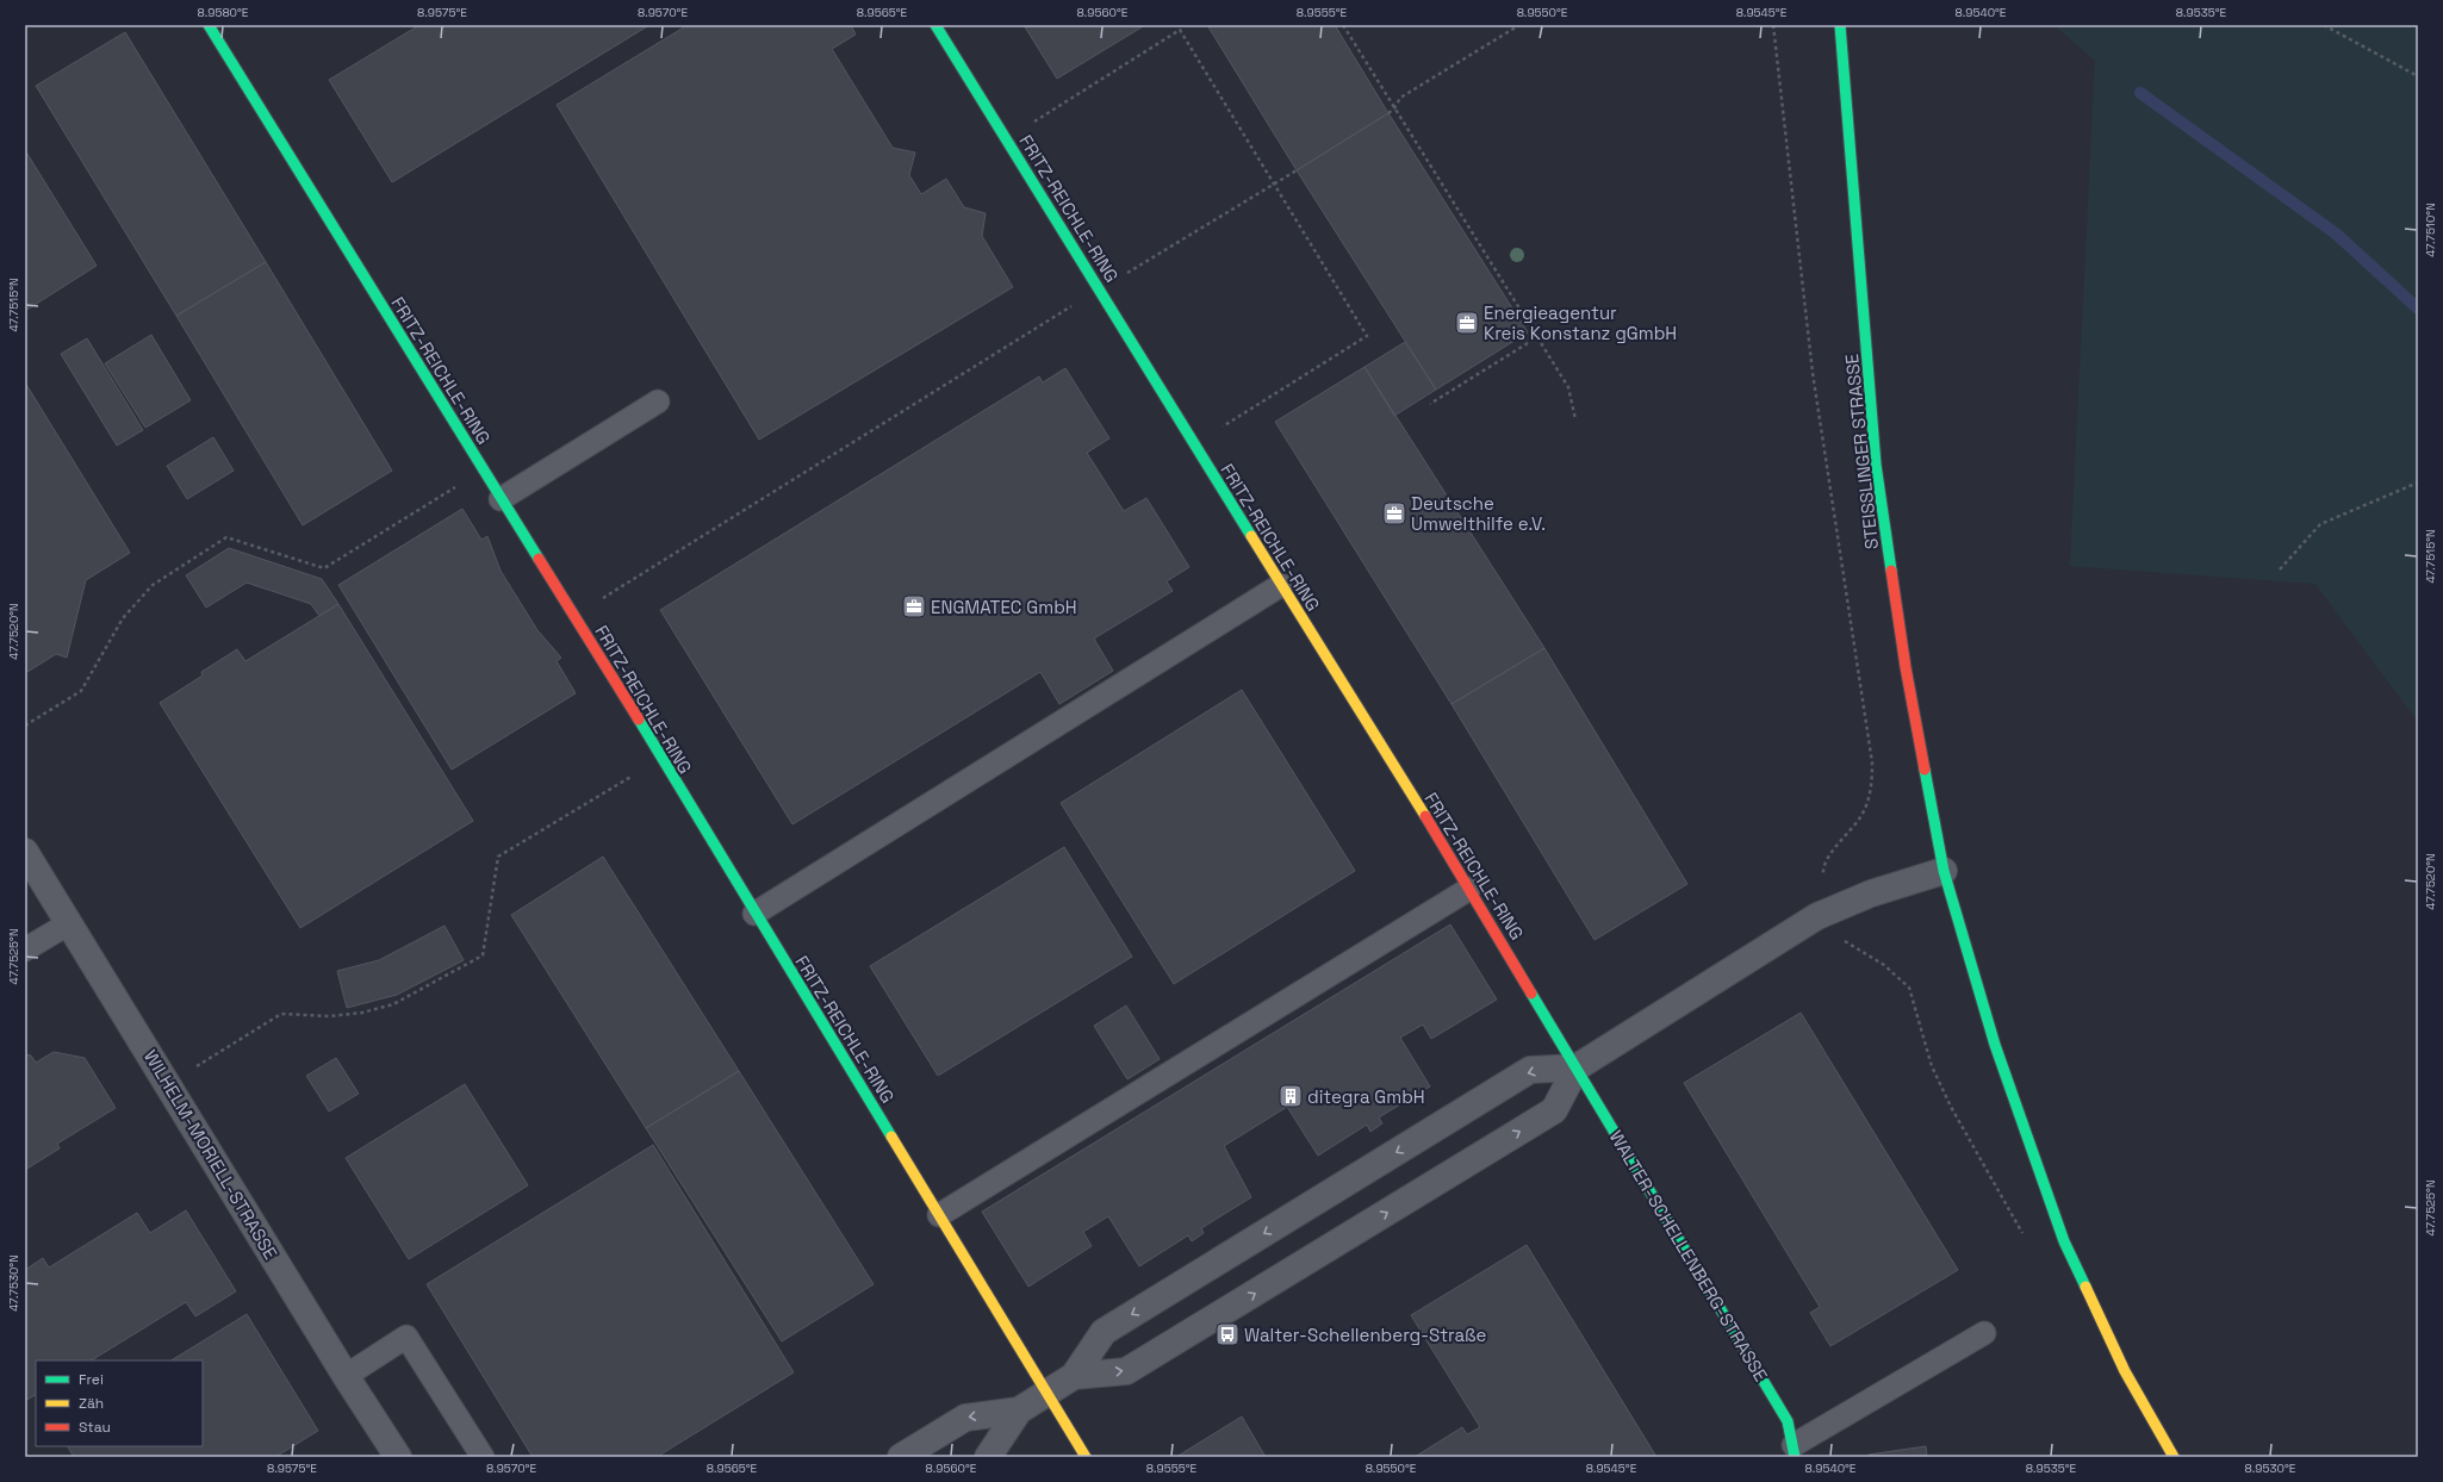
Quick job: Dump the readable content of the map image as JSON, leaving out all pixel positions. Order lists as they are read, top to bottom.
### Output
{
  "streets": {
    "street": [
      "FRITZ-REICHLE-RING",
      "STEISSLINGER STRASSE",
      "WILHELM-MORIELL-STRASSE",
      "WALTER-SCHELLENBERG-STRASSE"
    ]
  },
  "crossings": [
    ["FRITZ-REICHLE-RING", "WALTER-SCHELLENBERG-STRASSE"]
  ],
  "places": {
    "office": ["Energieagentur Kreis Konstanz gGmbH", "Deutsche Umwelthilfe e.V.", "ENGMATEC GmbH"],
    "building": ["ditegra GmbH"],
    "bus stop": ["Walter-Schellenberg-Straße"]
  },
  "legend": ["Frei", "Zäh", "Stau"],
  "coordinates": [
    "8.9580°E",
    "8.9575°E",
    "8.9570°E",
    "8.9565°E",
    "8.9560°E",
    "8.9555°E",
    "8.9550°E",
    "8.9545°E",
    "8.9540°E",
    "8.9535°E",
    "47.7510°N",
    "47.7515°N",
    "47.7520°N",
    "47.7525°N",
    "47.7530°N",
    "8.9530°E"
  ]
}
